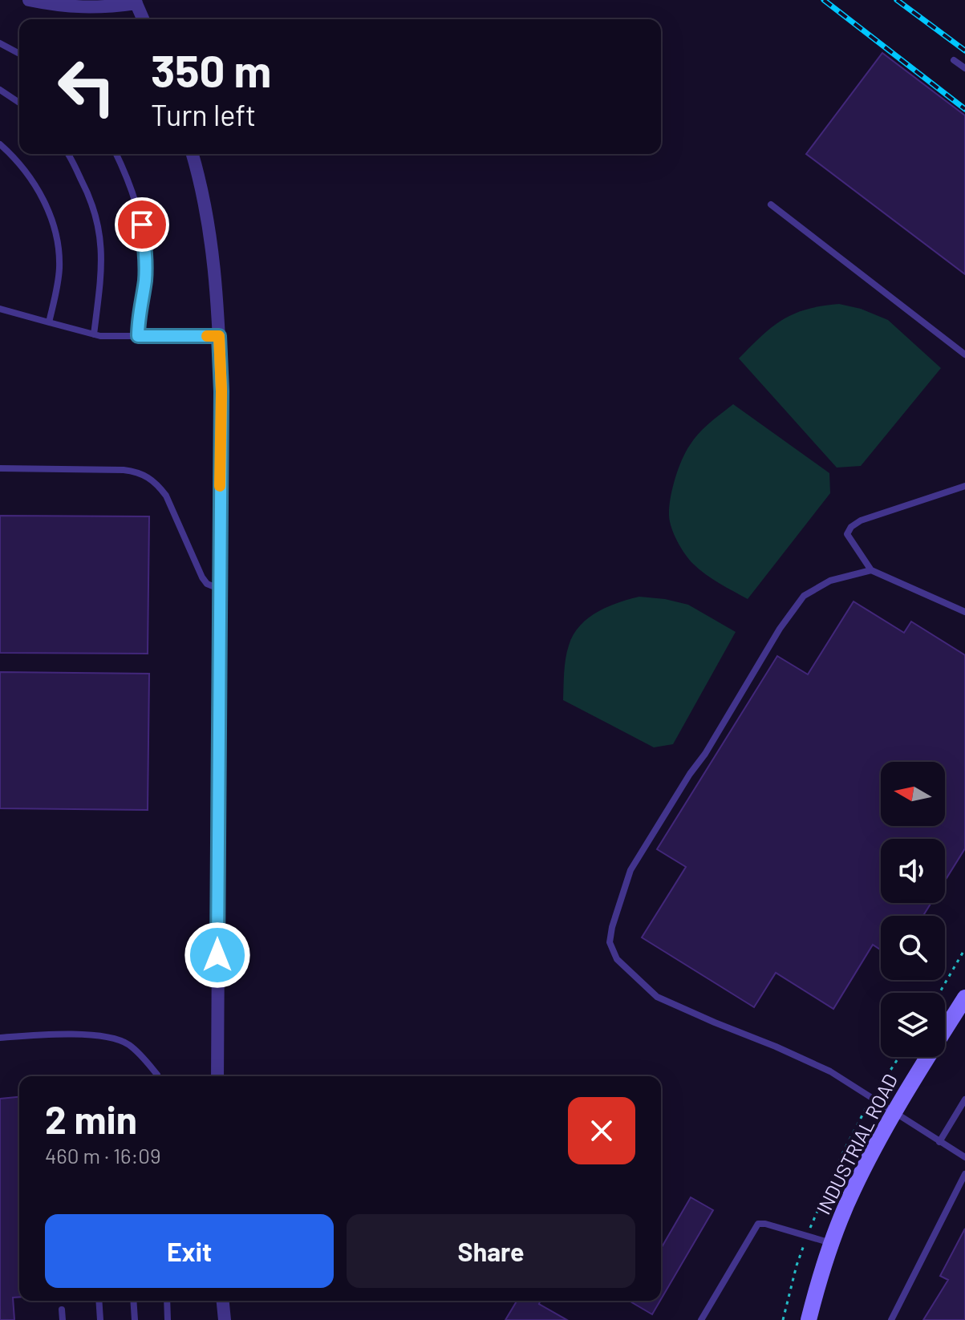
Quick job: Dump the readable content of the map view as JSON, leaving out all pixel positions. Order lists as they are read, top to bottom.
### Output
{
  "streets": {
    "main road": ["INDUSTRIAL ROAD"]
  },
  "north": "left",
  "page": {
    "turn": ["350 m", "Turn left"],
    "heading": ["2 min", "460 m · 16:09"],
    "buttons": ["Exit", "Share"]
  }
}
